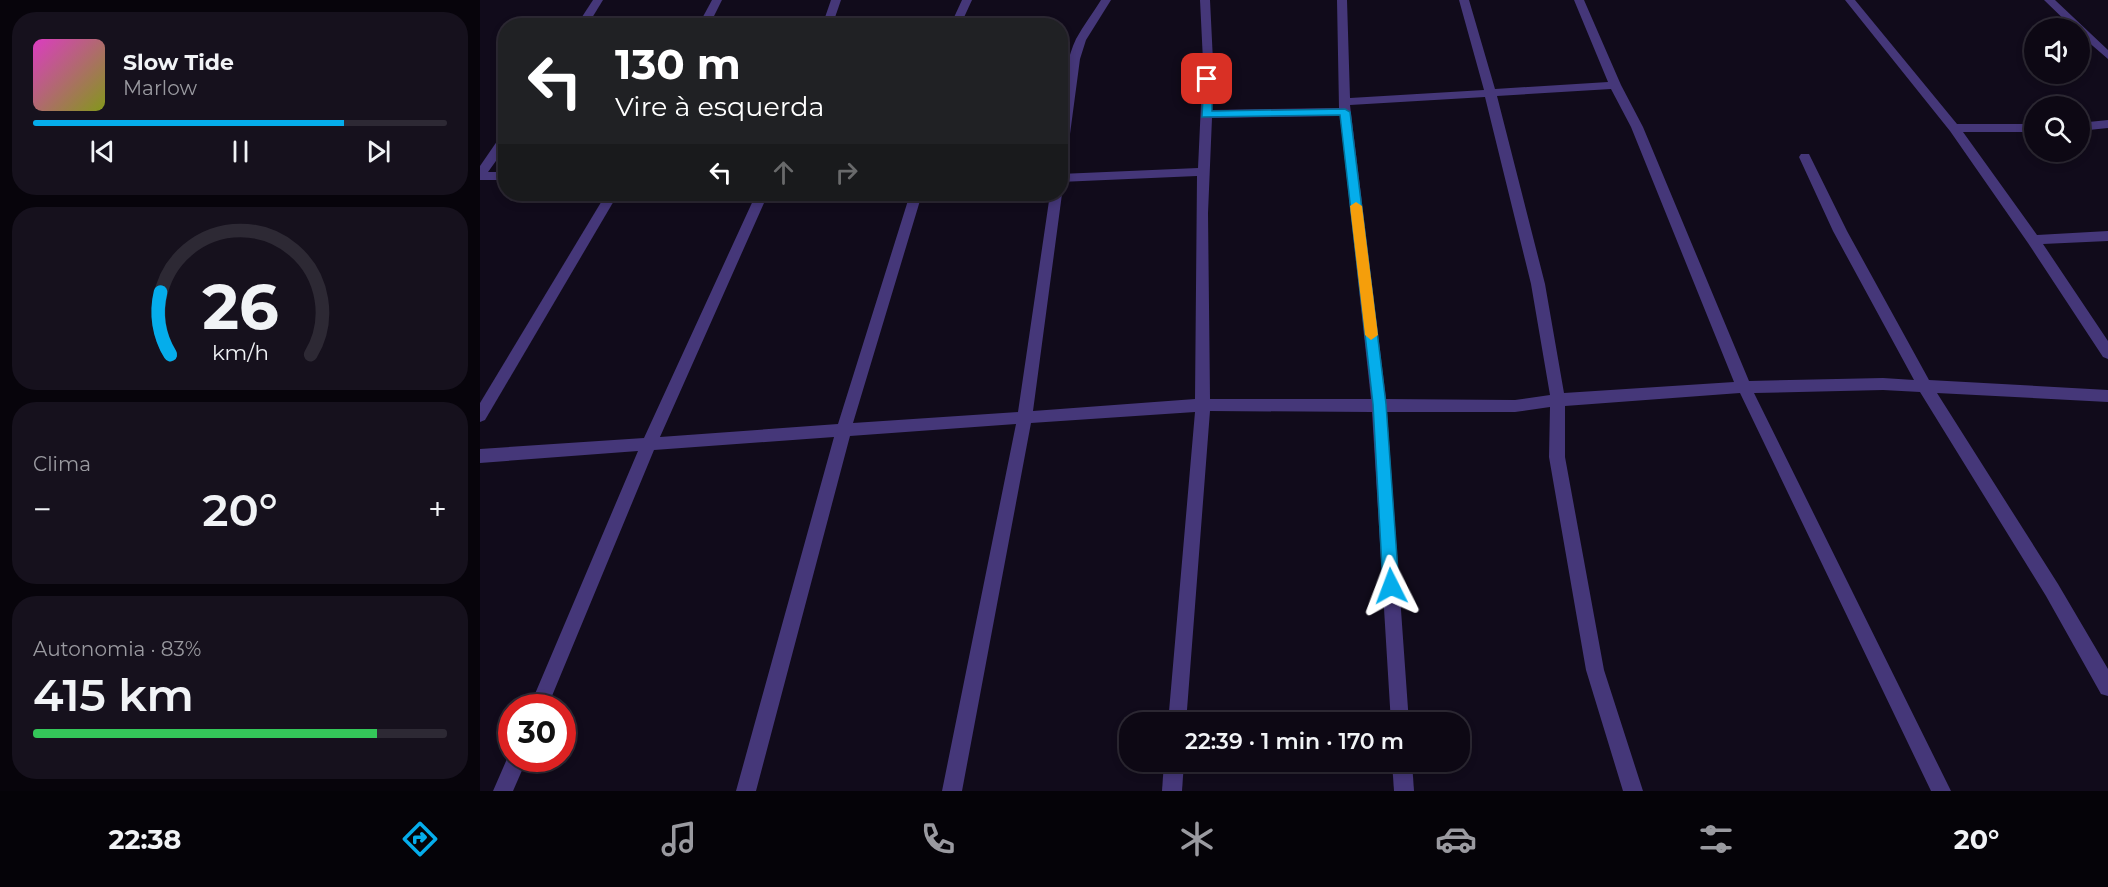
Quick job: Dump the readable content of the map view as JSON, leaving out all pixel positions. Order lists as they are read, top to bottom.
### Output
{
  "page": {
    "turn": ["130 m", "Vire à esquerda"],
    "song": ["Slow Tide", "Marlow"],
    "tile": [
      "Clima",
      ["Autonomia · 83%", "415 km"]
    ],
    "heat": ["−", "20°", "+"],
    "limit": "30",
    "trip": "22:39 · 1 min · 170 m",
    "tabs": ["22:38", "20°"],
    "gauge": ["26", "km/h"]
  }
}
